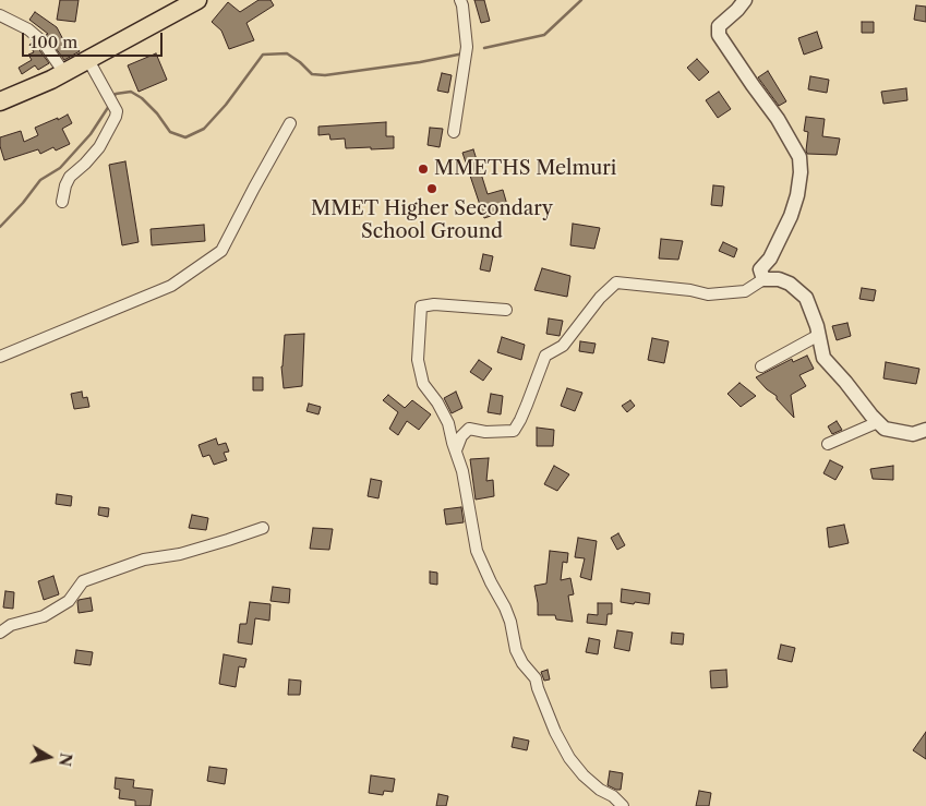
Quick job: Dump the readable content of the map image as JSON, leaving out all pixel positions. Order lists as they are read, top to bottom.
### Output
{
  "places": ["MMETHS Melmuri", "MMET Higher Secondary School Ground"],
  "scale_bar": "100 m",
  "north": "right"
}
